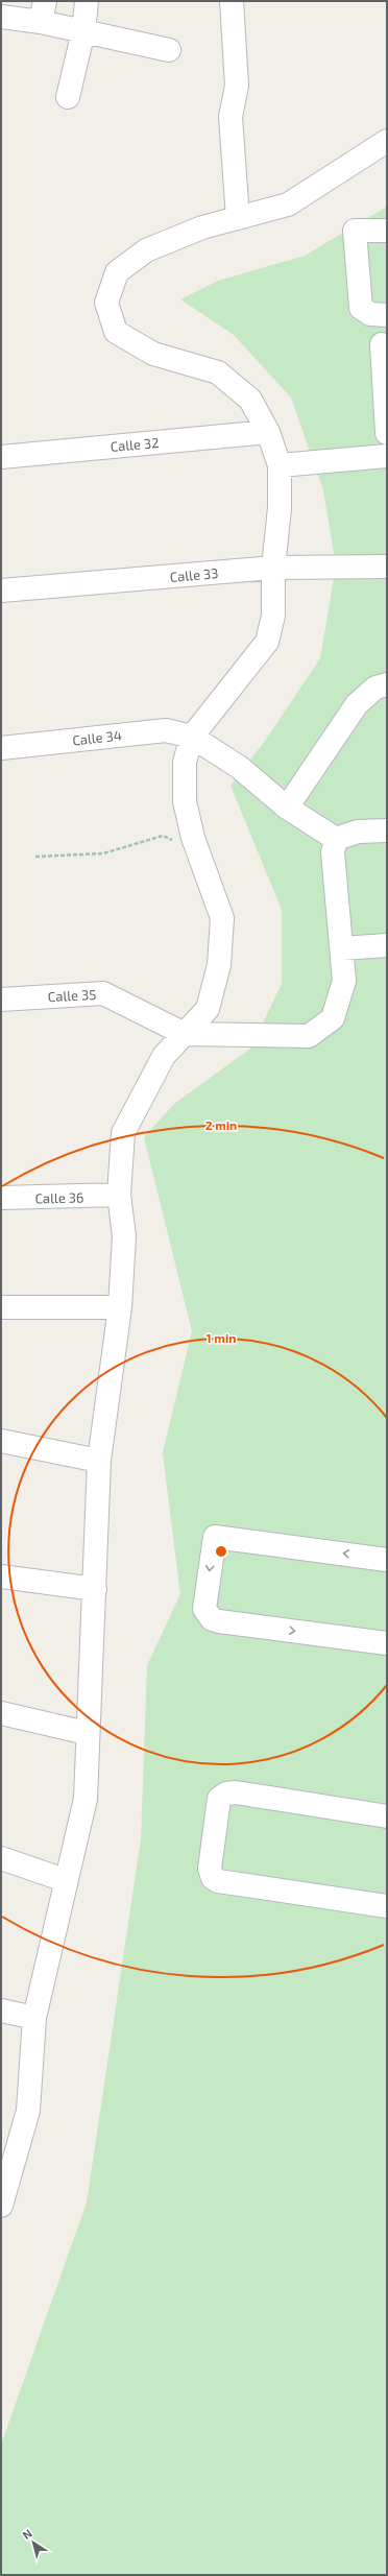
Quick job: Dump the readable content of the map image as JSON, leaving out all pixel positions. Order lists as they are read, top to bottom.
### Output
{
  "streets": {
    "street": [
      "Calle 32",
      "Calle 33",
      "Calle 34",
      "Calle 35",
      "Calle 36"
    ]
  },
  "north": "top left",
  "rings": ["2 min", "1 min"]
}
